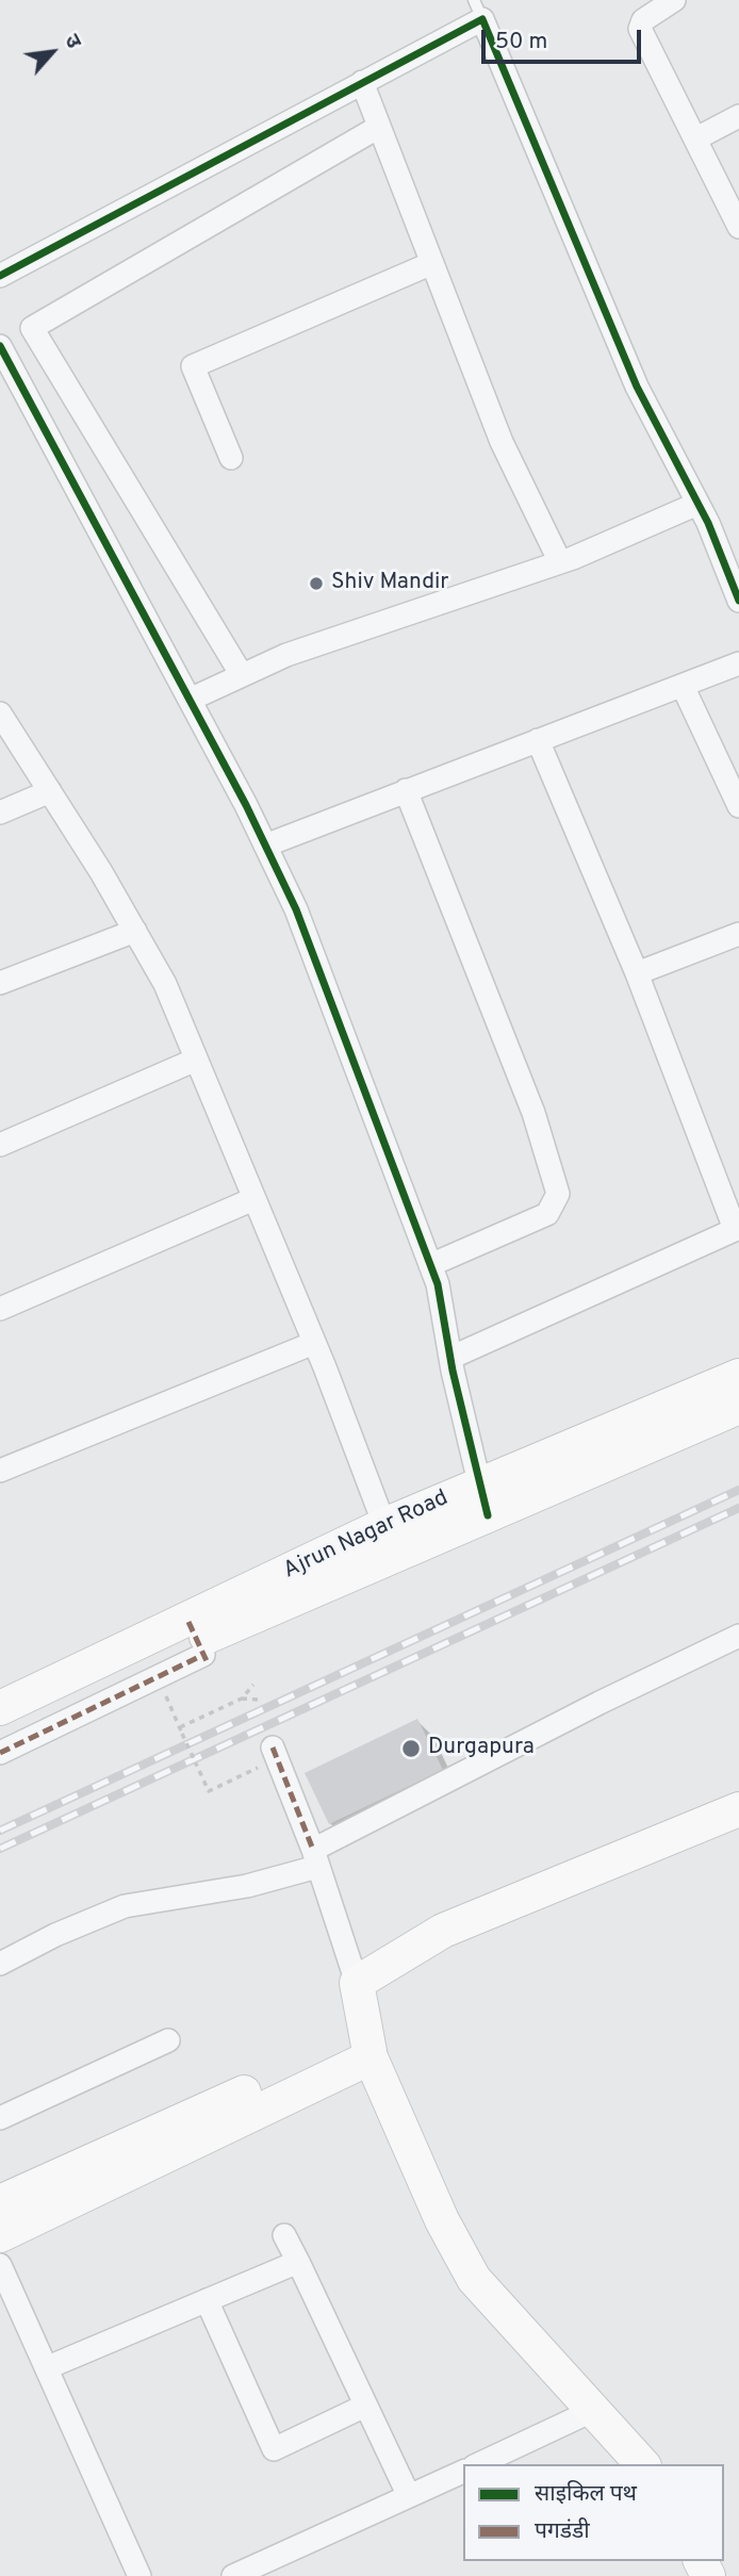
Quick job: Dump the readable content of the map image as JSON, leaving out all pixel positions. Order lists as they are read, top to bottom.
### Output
{
  "streets": {
    "street": ["Ajrun Nagar Road"]
  },
  "places": ["Shiv Mandir", "Durgapura"],
  "legend": ["साइकिल पथ", "पगडंडी"],
  "scale_bar": "50 m",
  "north": "top right"
}
